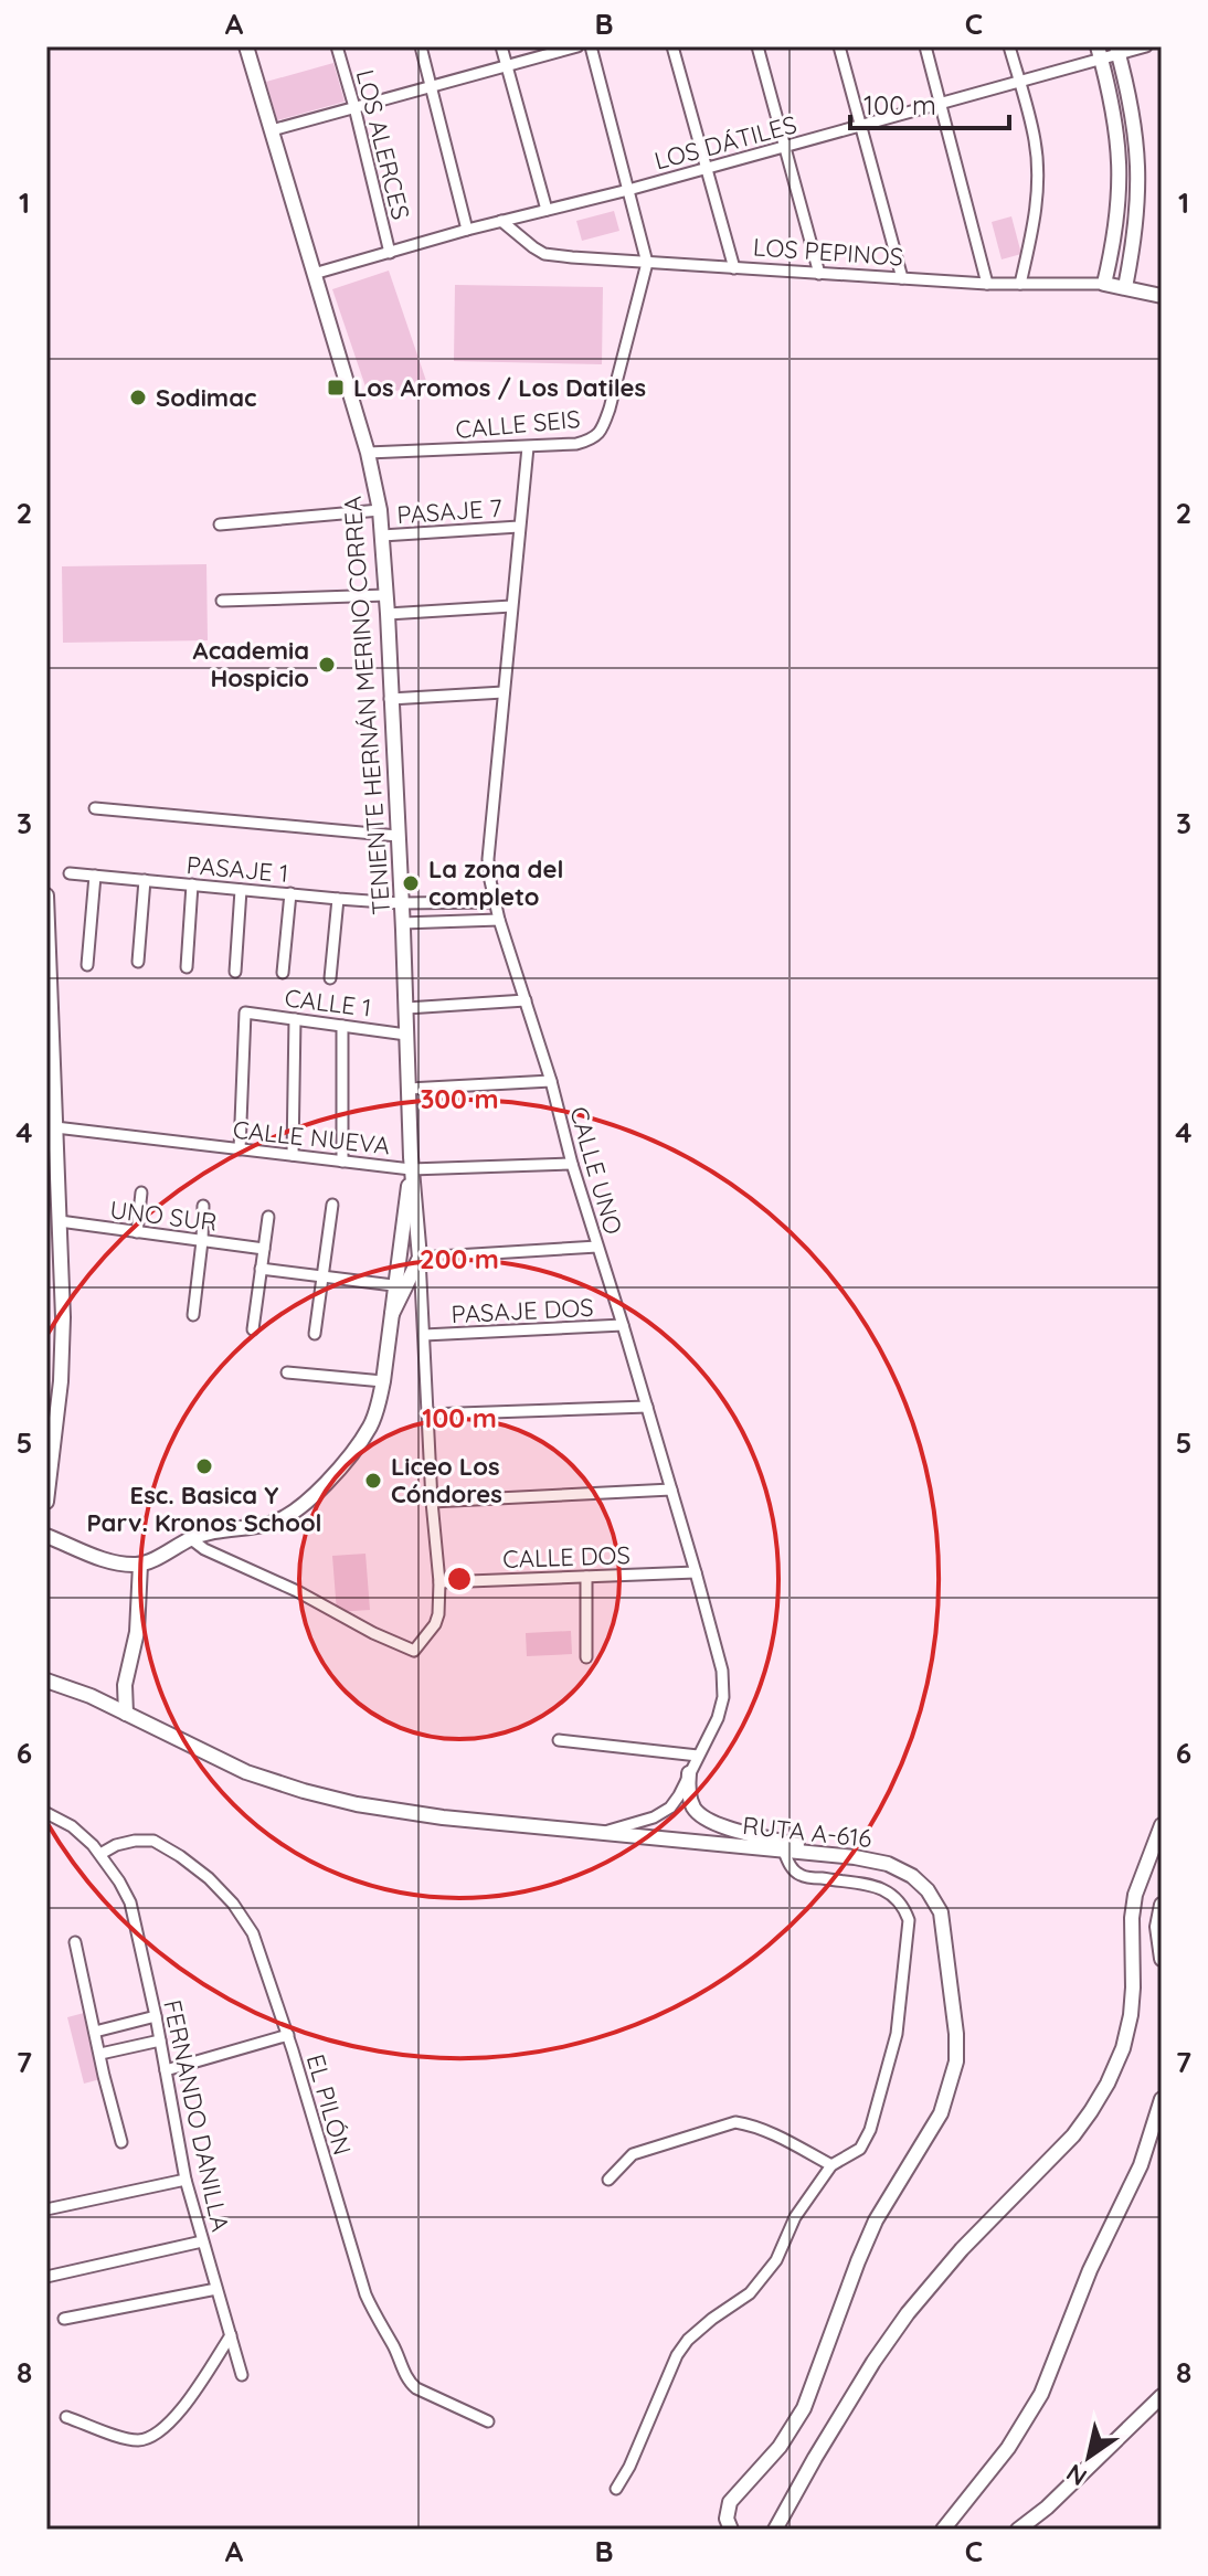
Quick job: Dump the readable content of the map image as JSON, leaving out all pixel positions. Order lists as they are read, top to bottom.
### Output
{
  "streets": {
    "main road": ["LOS PEPINOS", "TENIENTE HERNÁN MERINO CORREA", "RUTA A-616"],
    "street": [
      "LOS DÁTILES",
      "LOS ALERCES",
      "CALLE SEIS",
      "PASAJE 7",
      "PASAJE 1",
      "CALLE 1",
      "CALLE NUEVA",
      "CALLE UNO",
      "UNO SUR",
      "PASAJE DOS",
      "CALLE DOS",
      "EL PILÓN",
      "FERNANDO DANILLA"
    ]
  },
  "crossings": [
    ["LOS DÁTILES", "LOS ALERCES"],
    ["LOS DÁTILES", "LOS PEPINOS"],
    ["LOS DÁTILES", "TENIENTE HERNÁN MERINO CORREA"],
    ["LOS PEPINOS", "CALLE SEIS"],
    ["CALLE SEIS", "TENIENTE HERNÁN MERINO CORREA"],
    ["CALLE SEIS", "CALLE UNO"],
    ["PASAJE 7", "TENIENTE HERNÁN MERINO CORREA"],
    ["PASAJE 7", "CALLE UNO"],
    ["TENIENTE HERNÁN MERINO CORREA", "PASAJE 1"],
    ["TENIENTE HERNÁN MERINO CORREA", "CALLE 1"],
    ["TENIENTE HERNÁN MERINO CORREA", "CALLE NUEVA"],
    ["TENIENTE HERNÁN MERINO CORREA", "PASAJE DOS"],
    ["TENIENTE HERNÁN MERINO CORREA", "CALLE DOS"],
    ["PASAJE 1", "CALLE UNO"],
    ["CALLE 1", "CALLE NUEVA"],
    ["CALLE NUEVA", "CALLE UNO"],
    ["CALLE UNO", "PASAJE DOS"],
    ["CALLE UNO", "CALLE DOS"],
    ["CALLE UNO", "RUTA A-616"],
    ["EL PILÓN", "FERNANDO DANILLA"]
  ],
  "places": {
    "transit": ["Los Aromos / Los Datiles"],
    "other": [
      "Sodimac",
      "Academia Hospicio",
      "La zona del completo",
      "Esc. Basica Y Parv. Kronos School",
      "Liceo Los Cóndores"
    ]
  },
  "scale_bar": "100 m",
  "north": "bottom left",
  "grid": {
    "columns": ["A", "B", "C"],
    "rows": [
      "1",
      "2",
      "3",
      "4",
      "5",
      "6",
      "7",
      "8"
    ]
  },
  "rings": ["300 m", "200 m", "100 m"]
}
